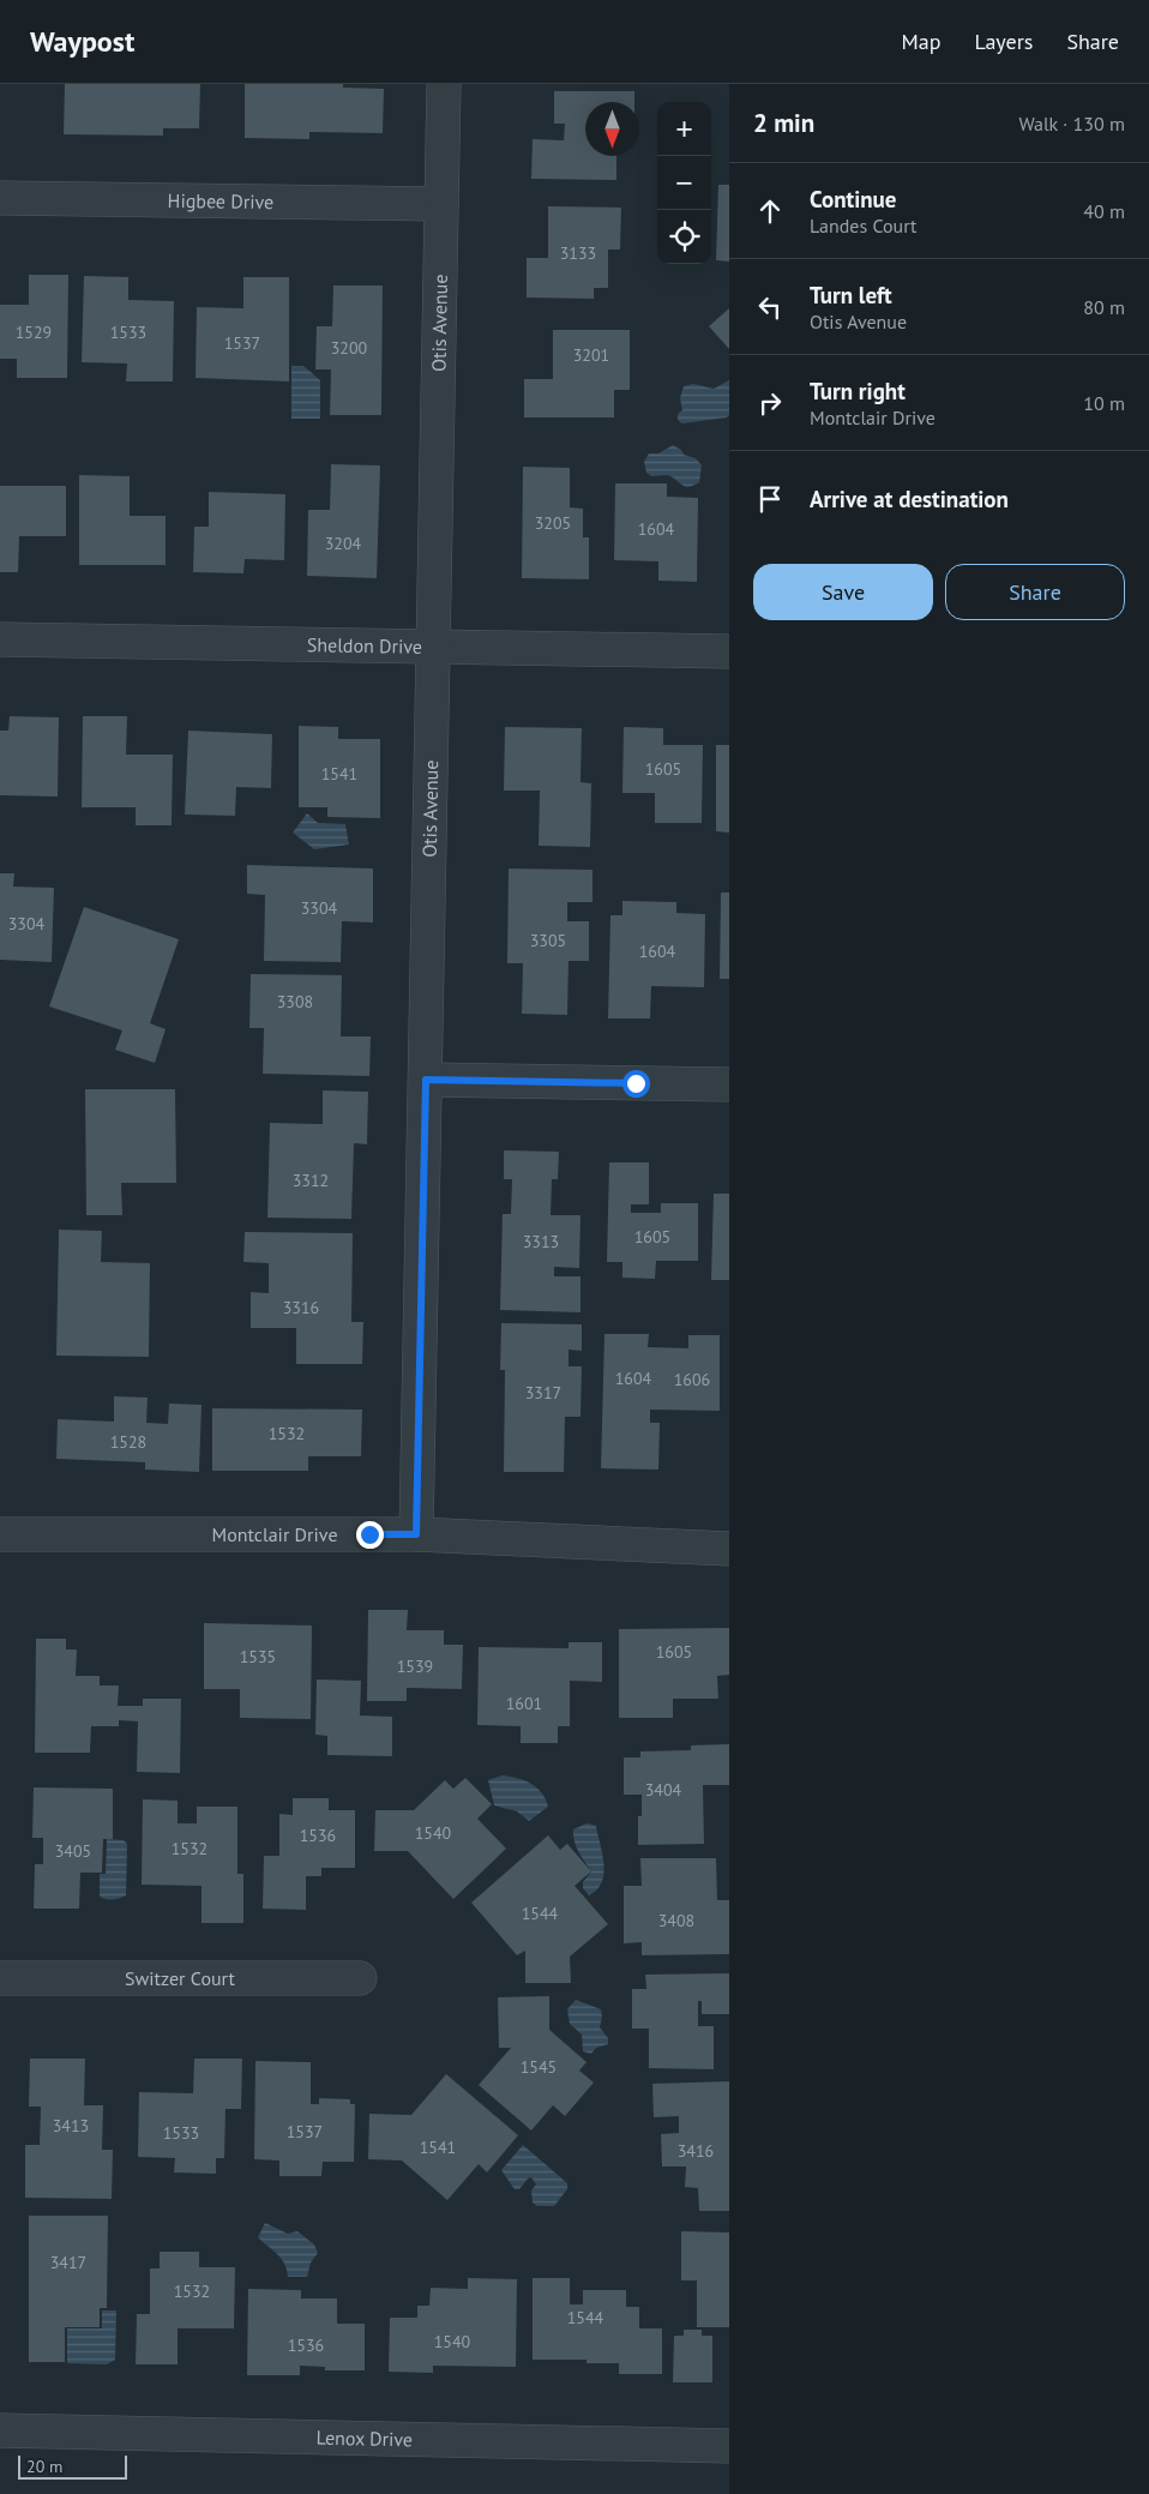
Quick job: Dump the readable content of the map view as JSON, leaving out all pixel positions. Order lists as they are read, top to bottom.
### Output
{
  "streets": {
    "street": [
      "Higbee Drive",
      "Otis Avenue",
      "Sheldon Drive",
      "Montclair Drive",
      "Switzer Court",
      "Lenox Drive"
    ]
  },
  "crossings": [
    ["Higbee Drive", "Otis Avenue"],
    ["Otis Avenue", "Sheldon Drive"],
    ["Otis Avenue", "Montclair Drive"]
  ],
  "house_numbers": [
    "3133",
    "1529",
    "1533",
    "1537",
    "3200",
    "3201",
    "3205",
    "1604",
    "3204",
    "1605",
    "1541",
    "3304",
    "3304",
    "3305",
    "1604",
    "3308",
    "3312",
    "1605",
    "3313",
    "3316",
    "1604",
    "1606",
    "3317",
    "1532",
    "1528",
    "1605",
    "1535",
    "1539",
    "1601",
    "3404",
    "1540",
    "1536",
    "1532",
    "3405",
    "1544",
    "3408",
    "1545",
    "3413",
    "1537",
    "1533",
    "1541",
    "3416",
    "3417",
    "1532",
    "1544",
    "1540",
    "1536"
  ],
  "scale_bar": "20 m",
  "north": "bottom",
  "page": {
    "header": "Waypost",
    "nav": ["Map", "Layers", "Share"],
    "heading": ["2 min", "Walk · 130 m"],
    "map_buttons": ["+", "−"],
    "list": [
      ["Continue", "Landes Court", "40 m"],
      ["Turn left", "Otis Avenue", "80 m"],
      ["Turn right", "Montclair Drive", "10 m"],
      "Arrive at destination"
    ],
    "buttons": ["Save", "Share"],
    "scale": "20 m"
  }
}
